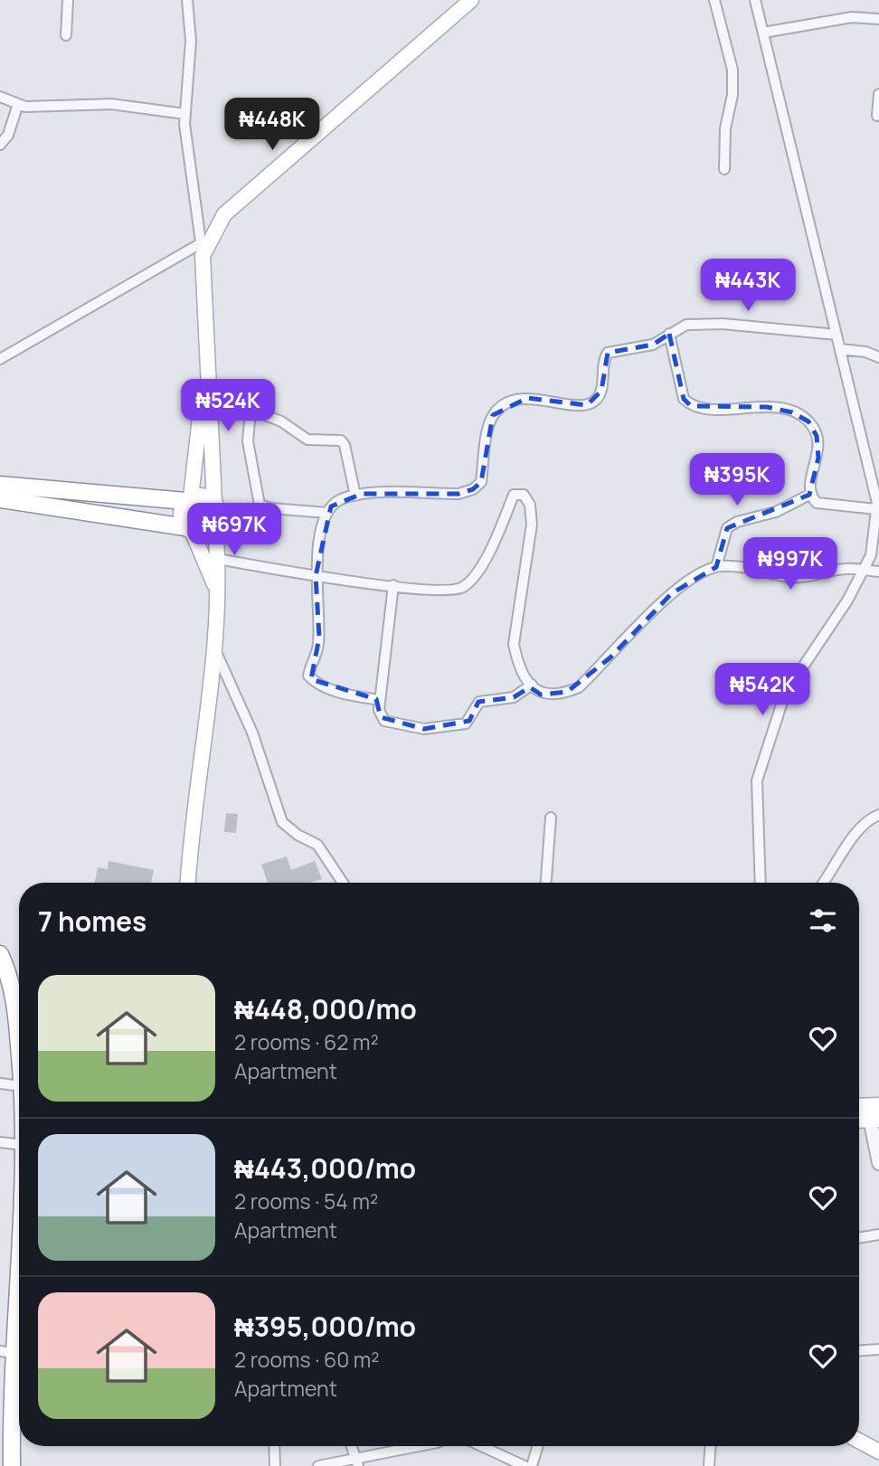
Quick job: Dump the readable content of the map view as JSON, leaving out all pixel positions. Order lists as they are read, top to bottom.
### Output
{
  "page": {
    "price": [
      "₦448K",
      "₦443K",
      "₦524K",
      "₦395K",
      "₦697K",
      "₦997K",
      "₦542K"
    ],
    "heading": "7 homes",
    "list": [
      {
        "name": "₦448,000/mo",
        "note": "2 rooms · 62 m² · Apartment"
      },
      {
        "name": "₦443,000/mo",
        "note": "2 rooms · 54 m² · Apartment"
      },
      {
        "name": "₦395,000/mo",
        "note": "2 rooms · 60 m² · Apartment"
      }
    ]
  }
}
